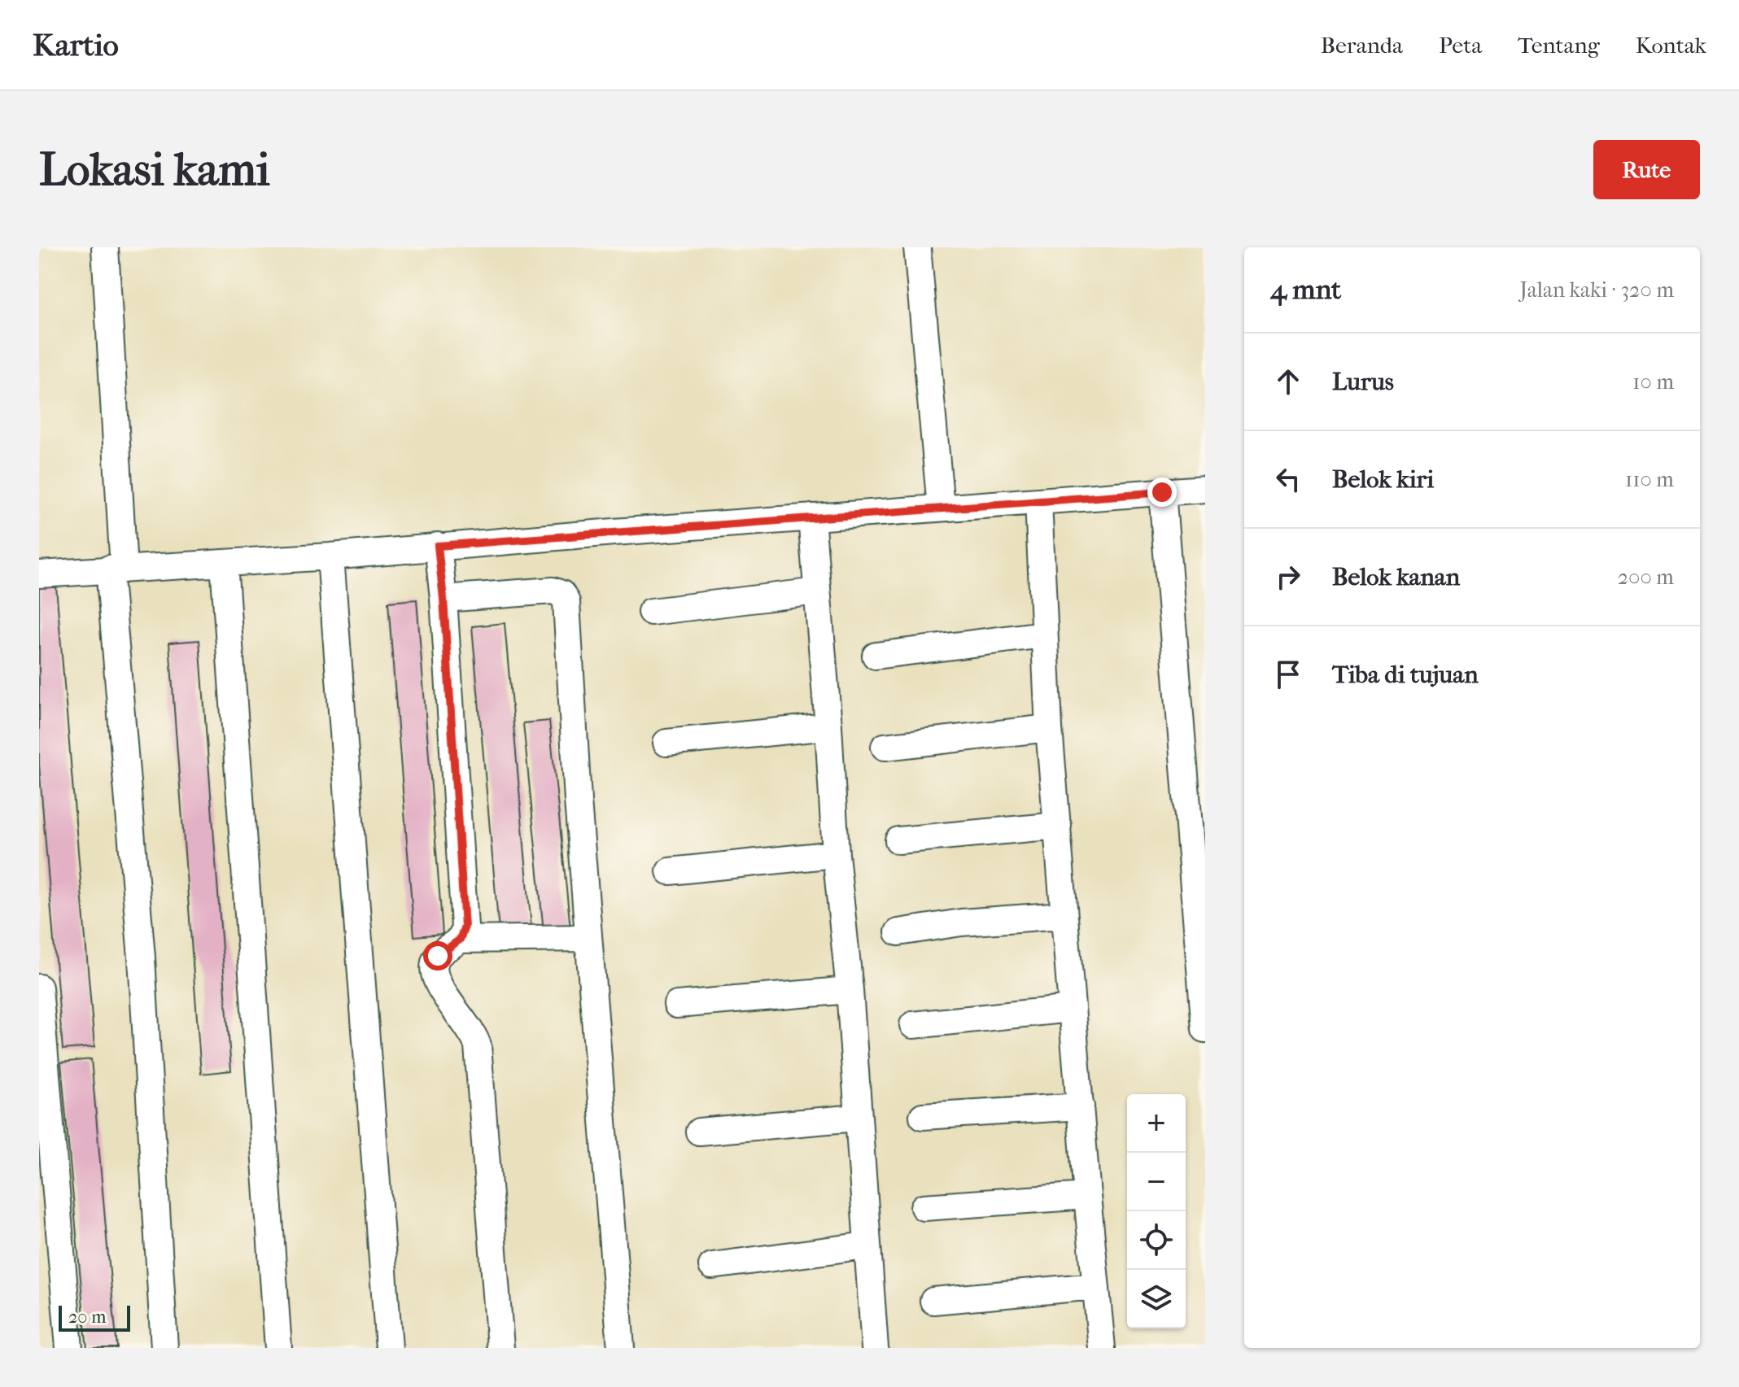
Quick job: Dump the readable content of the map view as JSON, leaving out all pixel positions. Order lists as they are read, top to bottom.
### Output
{
  "scale_bar": "20 m",
  "page": {
    "header": "Kartio",
    "nav": [
      "Beranda",
      "Peta",
      "Tentang",
      "Kontak"
    ],
    "buttons": "Rute",
    "title": "Lokasi kami",
    "heading": ["4 mnt", "Jalan kaki · 320 m"],
    "list": [
      ["Lurus", "10 m"],
      ["Belok kiri", "110 m"],
      ["Belok kanan", "200 m"],
      "Tiba di tujuan"
    ],
    "map_buttons": ["+", "−"],
    "scale": "20 m"
  }
}
